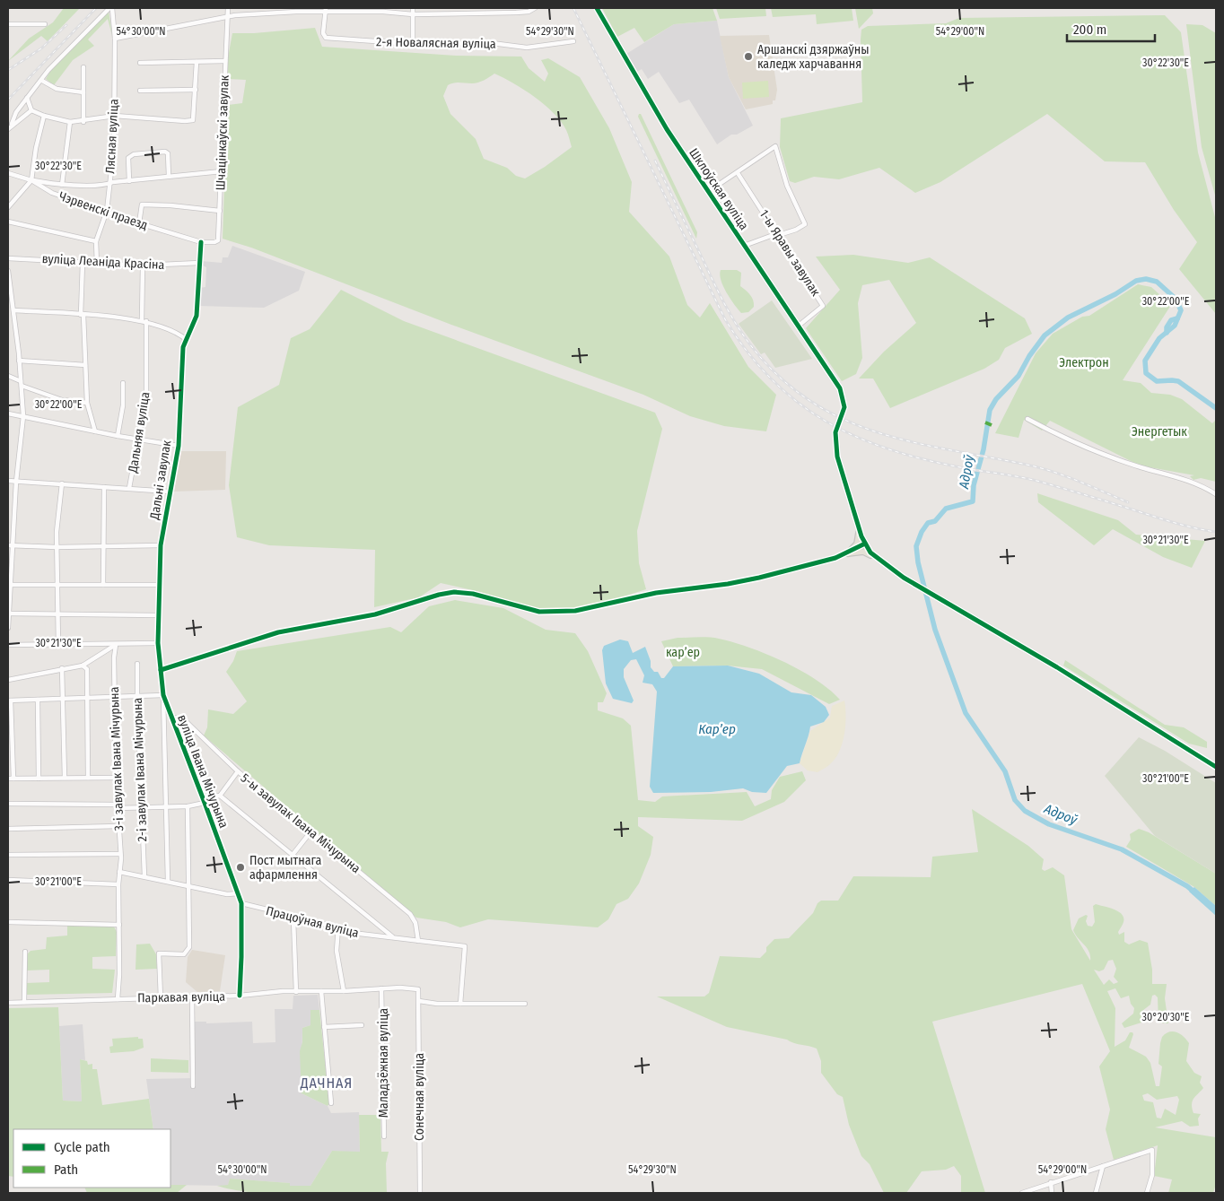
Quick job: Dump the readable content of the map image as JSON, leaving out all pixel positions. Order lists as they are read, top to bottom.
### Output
{
  "streets": {
    "main road": ["Шклоўская вуліца"],
    "street": [
      "2-я Новалясная вуліца",
      "Шчацінкаўскі завулак",
      "Лясная вуліца",
      "Чэрвенскі праезд",
      "1-ы Яравы завулак",
      "вуліца Леаніда Красіна",
      "Дальняя вуліца",
      "Дальні завулак",
      "3-і завулак Івана Мічурына",
      "2-і завулак Івана Мічурына",
      "вуліца Івана Мічурына",
      "5-ы завулак Івана Мічурына",
      "Працоўная вуліца",
      "Паркавая вуліца",
      "Маладзёжная вуліца",
      "Сонечная вуліца"
    ]
  },
  "crossings": [
    ["Шчацінкаўскі завулак", "Чэрвенскі праезд"],
    ["Шчацінкаўскі завулак", "Дальні завулак"],
    ["Лясная вуліца", "Чэрвенскі праезд"],
    ["Лясная вуліца", "вуліца Леаніда Красіна"],
    ["Шклоўская вуліца", "1-ы Яравы завулак"],
    ["Чэрвенскі праезд", "Дальні завулак"],
    ["вуліца Леаніда Красіна", "Дальняя вуліца"],
    ["вуліца Леаніда Красіна", "Дальні завулак"],
    ["Дальні завулак", "вуліца Івана Мічурына"],
    ["3-і завулак Івана Мічурына", "Паркавая вуліца"],
    ["вуліца Івана Мічурына", "5-ы завулак Івана Мічурына"],
    ["вуліца Івана Мічурына", "Працоўная вуліца"],
    ["вуліца Івана Мічурына", "Паркавая вуліца"],
    ["5-ы завулак Івана Мічурына", "Працоўная вуліца"],
    ["Паркавая вуліца", "Маладзёжная вуліца"],
    ["Паркавая вуліца", "Сонечная вуліца"]
  ],
  "districts": ["ДАЧНАЯ"],
  "water": ["Адроў", "Карʼер"],
  "parks": ["Электрон", "Энергетык", "карʼер"],
  "places": ["Аршанскі дзяржаўны каледж харчавання", "Пост мытнага афармлення"],
  "legend": ["Cycle path", "Path"],
  "scale_bar": "200 m",
  "coordinates": [
    "54°30'00\"N",
    "54°29'30\"N",
    "54°29'00\"N",
    "30°22'30\"E",
    "30°22'00\"E",
    "30°21'30\"E",
    "30°21'00\"E",
    "30°20'30\"E"
  ]
}
